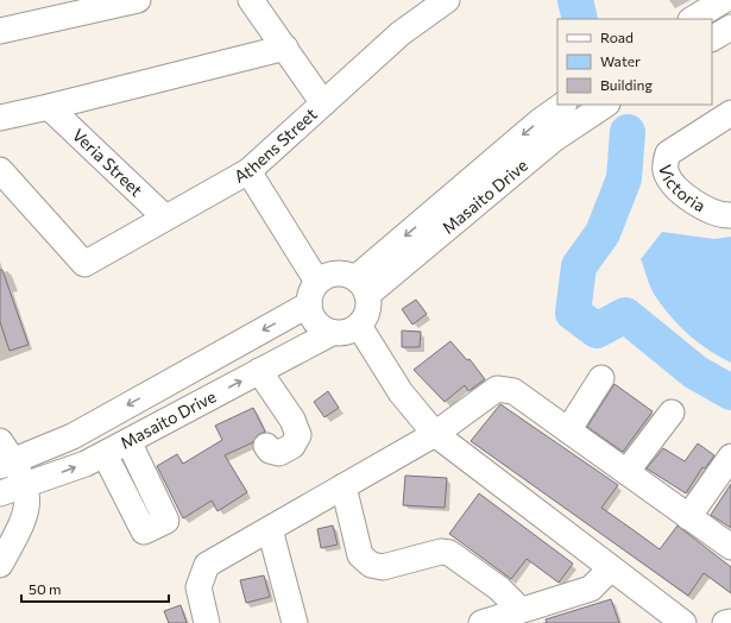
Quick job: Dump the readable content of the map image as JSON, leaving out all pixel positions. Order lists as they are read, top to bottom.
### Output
{
  "streets": {
    "street": [
      "Athens Street",
      "Veria Street",
      "Victoria",
      "Masaito Drive"
    ]
  },
  "crossings": [
    ["Athens Street", "Veria Street"]
  ],
  "legend": ["Road", "Water", "Building"],
  "scale_bar": "50 m"
}
